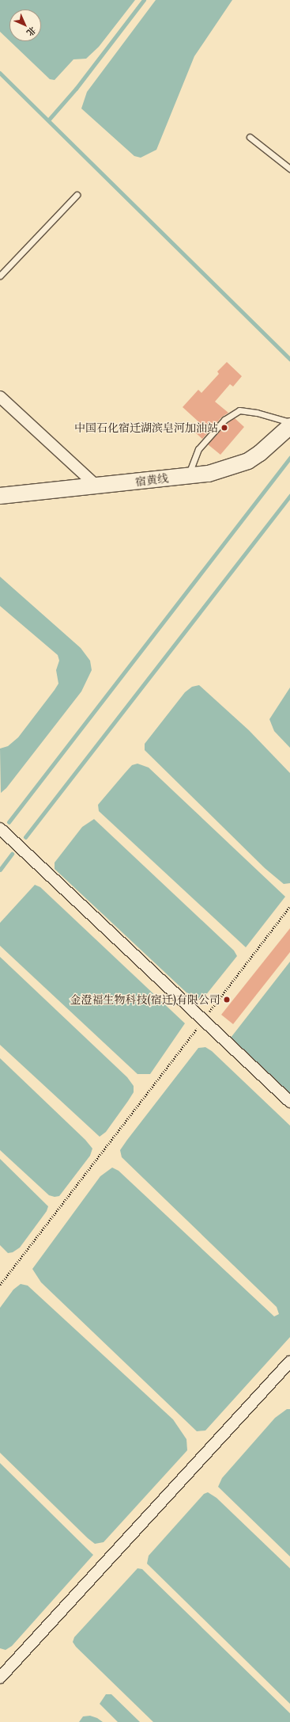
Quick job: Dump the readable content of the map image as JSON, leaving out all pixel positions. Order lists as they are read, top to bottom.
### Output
{
  "streets": {
    "main road": ["宿黄线"]
  },
  "places": ["中国石化宿迁湖滨皂河加油站", "金澄福生物科技(宿迁)有限公司"],
  "north": "bottom right"
}
